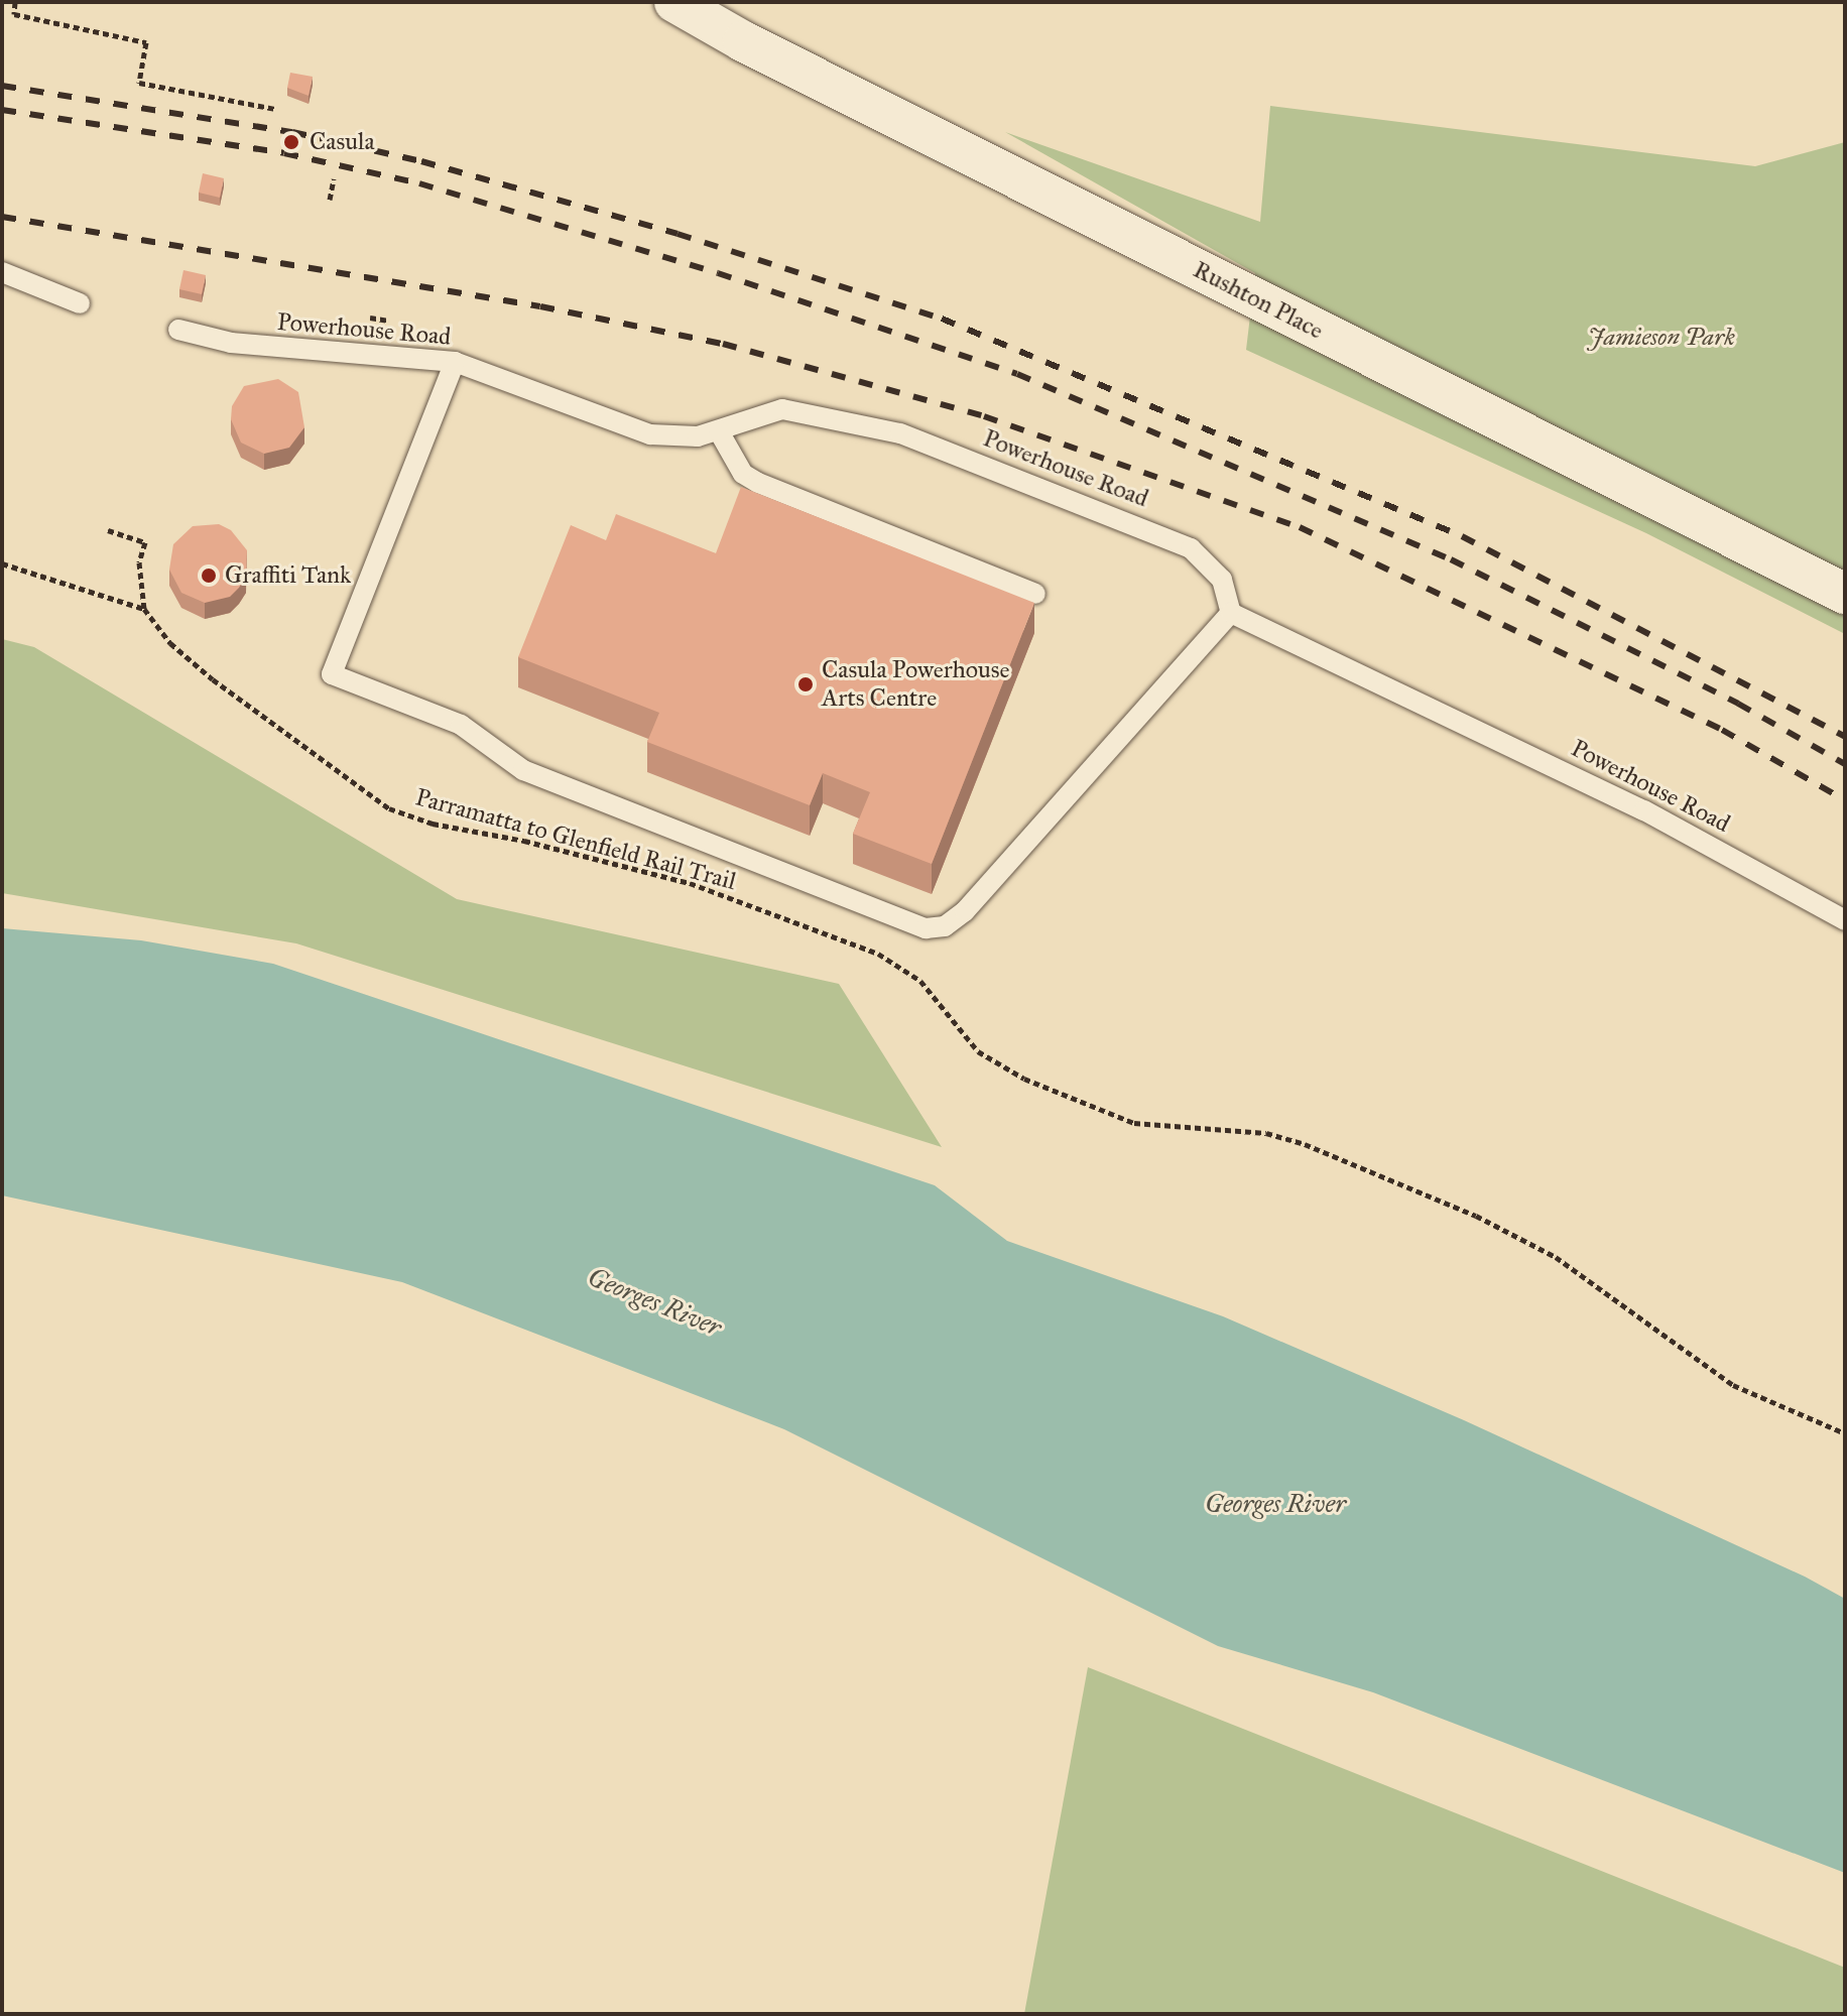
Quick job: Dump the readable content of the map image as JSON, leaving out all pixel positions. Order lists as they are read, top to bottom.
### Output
{
  "streets": {
    "street": ["Rushton Place"],
    "lane": ["Powerhouse Road"],
    "path": ["Parramatta to Glenfield Rail Trail"]
  },
  "water": ["Georges River"],
  "parks": ["Jamieson Park"],
  "places": ["Casula", "Graffiti Tank", "Casula Powerhouse Arts Centre"]
}
